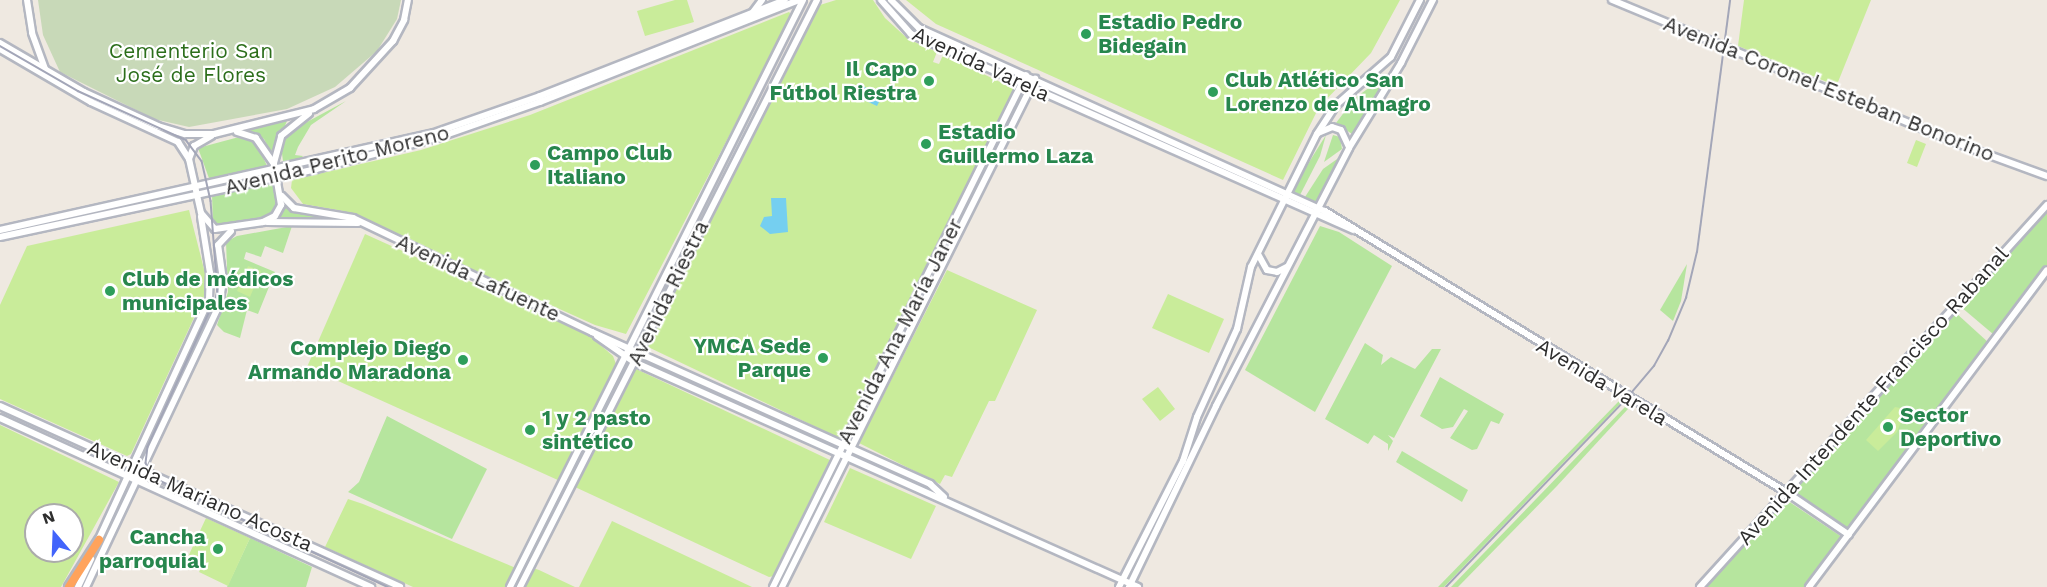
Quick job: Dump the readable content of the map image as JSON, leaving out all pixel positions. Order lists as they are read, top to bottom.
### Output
{
  "streets": {
    "main road": [
      "Avenida Varela",
      "Avenida Coronel Esteban Bonorino",
      "Avenida Perito Moreno",
      "Avenida Lafuente",
      "Avenida Riestra",
      "Avenida Ana María Janer",
      "Avenida Intendente Francisco Rabanal",
      "Avenida Mariano Acosta"
    ]
  },
  "crossings": [
    ["Avenida Varela", "Avenida Ana María Janer"],
    ["Avenida Varela", "Avenida Intendente Francisco Rabanal"],
    ["Avenida Perito Moreno", "Avenida Riestra"],
    ["Avenida Lafuente", "Avenida Riestra"],
    ["Avenida Lafuente", "Avenida Ana María Janer"]
  ],
  "parks": ["Cementerio San José de Flores"],
  "places": [
    "Estadio Pedro Bidegain",
    "Il Capo Fútbol Riestra",
    "Club Atlético San Lorenzo de Almagro",
    "Estadio Guillermo Laza",
    "Campo Club Italiano",
    "Club de médicos municipales",
    "YMCA Sede Parque",
    "Complejo Diego Armando Maradona",
    "Sector Deportivo",
    "1 y 2 pasto sintético",
    "Cancha parroquial"
  ],
  "north": "top"
}
